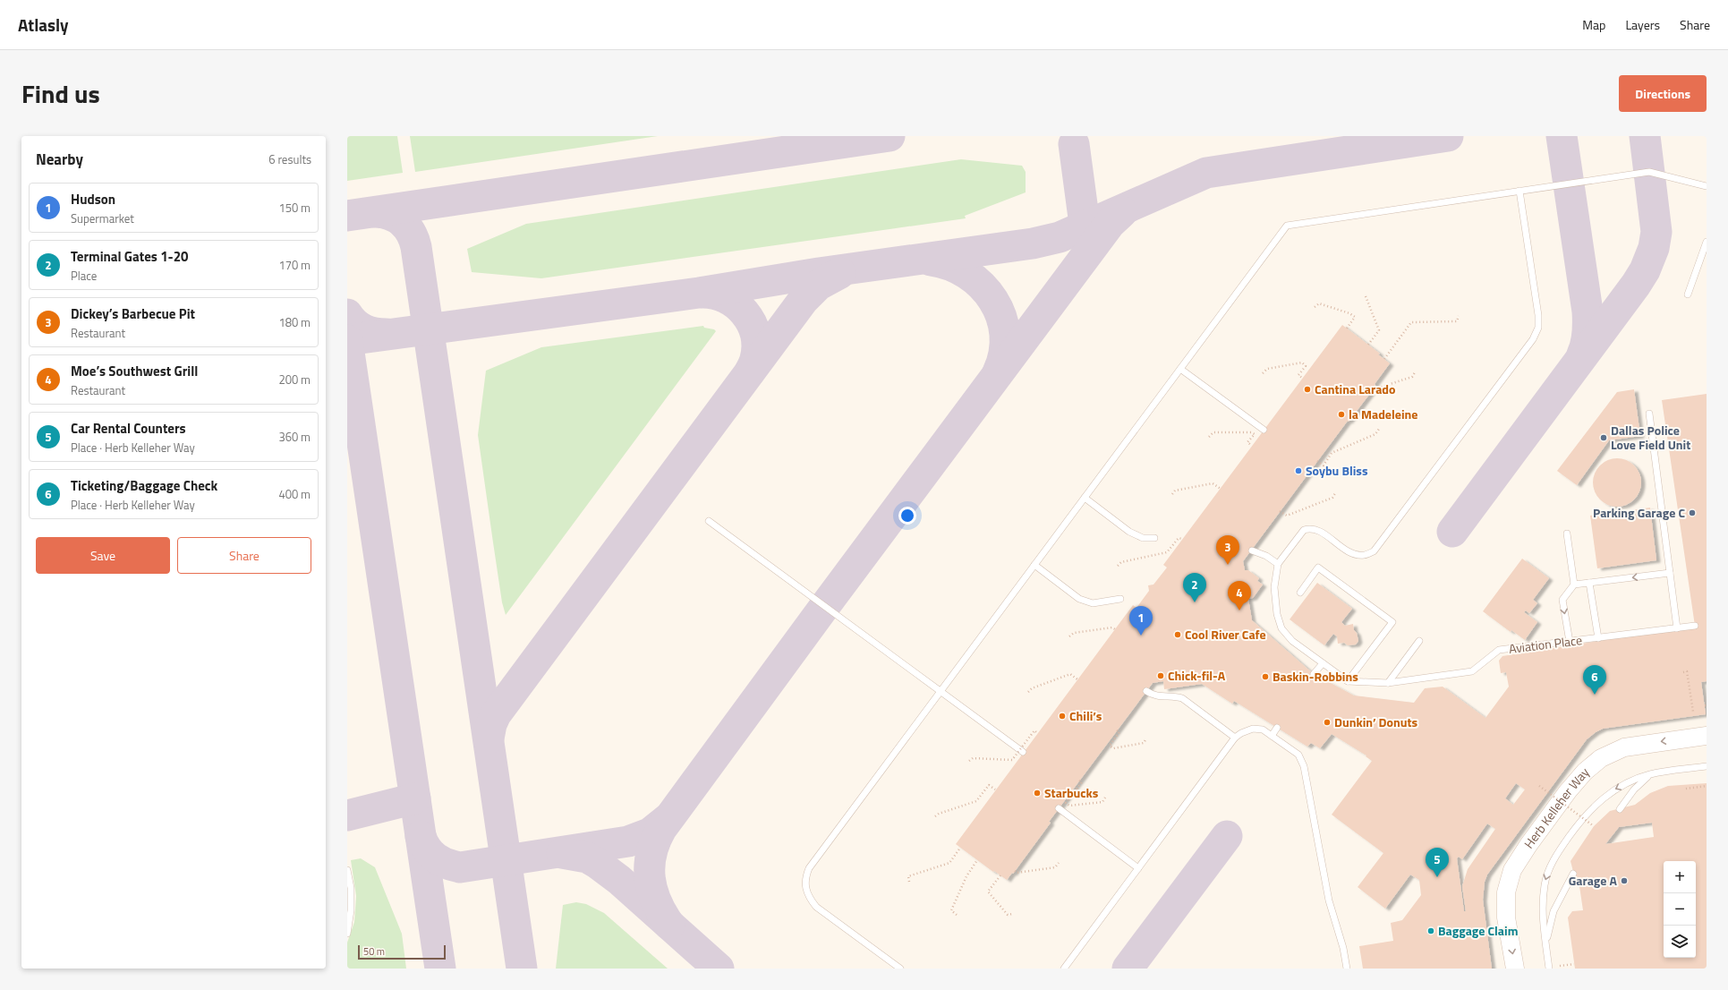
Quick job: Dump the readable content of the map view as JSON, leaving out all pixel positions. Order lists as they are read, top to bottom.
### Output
{
  "streets": {
    "main road": ["Herb Kelleher Way"],
    "lane": ["Aviation Place"]
  },
  "one_way": ["Herb Kelleher Way"],
  "places": [
    "Cantina Larado",
    "la Madeleine",
    "Dallas Police Love Field Unit",
    "Soybu Bliss",
    "Parking Garage C",
    "Cool River Cafe",
    "Chick-fil-A",
    "Baskin-Robbins",
    "Chili’s",
    "Dunkin’ Donuts",
    "Starbucks",
    "Garage A",
    "Baggage Claim"
  ],
  "scale_bar": "50 m",
  "page": {
    "header": "Atlasly",
    "nav": ["Map", "Layers", "Share"],
    "title": "Find us",
    "buttons": [
      "Directions",
      ["Save", "Share"]
    ],
    "heading": ["Nearby", "6 results"],
    "list": [
      {
        "mark": "1",
        "name": "Hudson",
        "note": "Supermarket",
        "value": "150 m"
      },
      {
        "mark": "2",
        "name": "Terminal Gates 1-20",
        "note": "Place",
        "value": "170 m"
      },
      {
        "mark": "3",
        "name": "Dickey’s Barbecue Pit",
        "note": "Restaurant",
        "value": "180 m"
      },
      {
        "mark": "4",
        "name": "Moe’s Southwest Grill",
        "note": "Restaurant",
        "value": "200 m"
      },
      {
        "mark": "5",
        "name": "Car Rental Counters",
        "note": "Place · Herb Kelleher Way",
        "value": "360 m"
      },
      {
        "mark": "6",
        "name": "Ticketing/Baggage Check",
        "note": "Place · Herb Kelleher Way",
        "value": "400 m"
      }
    ],
    "pins": [
      "3",
      "2",
      "4",
      "1",
      "6",
      "5"
    ],
    "map_buttons": ["+", "−"],
    "scale": "50 m"
  }
}
